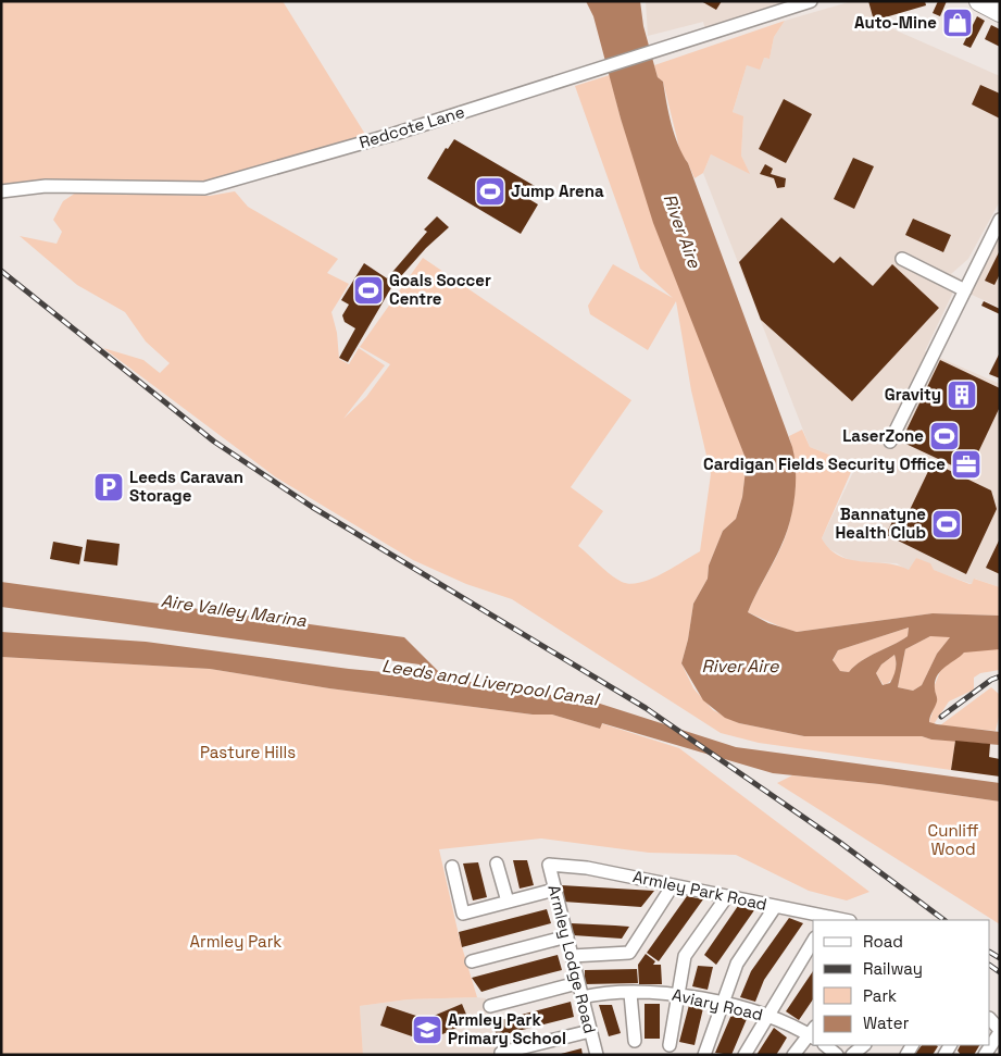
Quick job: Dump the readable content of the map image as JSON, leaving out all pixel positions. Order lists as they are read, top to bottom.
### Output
{
  "streets": {
    "street": [
      "Redcote Lane",
      "Armley Park Road",
      "Armley Lodge Road",
      "Aviary Road"
    ]
  },
  "crossings": [
    ["Armley Park Road", "Armley Lodge Road"],
    ["Armley Lodge Road", "Aviary Road"]
  ],
  "water": ["River Aire", "Aire Valley Marina", "Leeds and Liverpool Canal"],
  "parks": ["Pasture Hills", "Cunliff Wood", "Armley Park"],
  "places": {
    "shop": ["Auto-Mine"],
    "sports": [
      "Jump Arena",
      "Goals Soccer Centre",
      "LaserZone",
      "Bannatyne Health Club"
    ],
    "building": ["Gravity"],
    "office": ["Cardigan Fields Security Office"],
    "parking": ["Leeds Caravan Storage"],
    "school or university": ["Armley Park Primary School"]
  },
  "legend": [
    "Road",
    "Railway",
    "Park",
    "Water"
  ]
}
